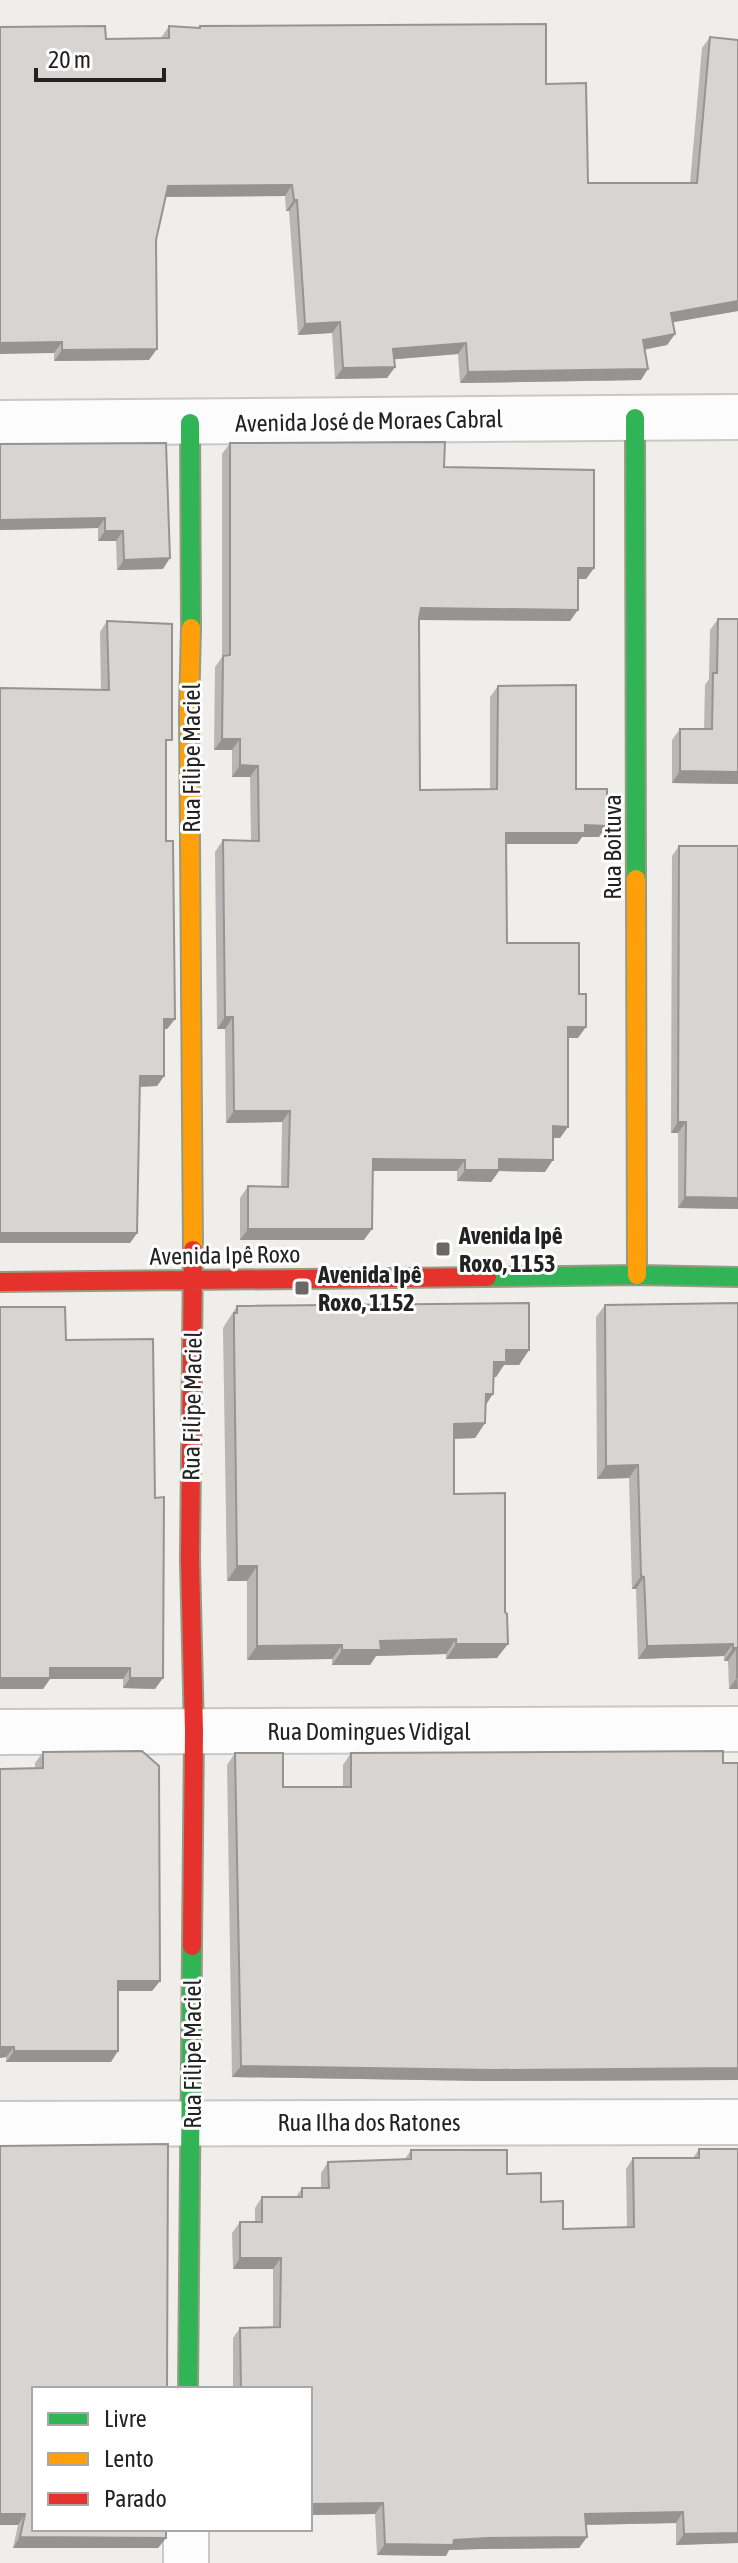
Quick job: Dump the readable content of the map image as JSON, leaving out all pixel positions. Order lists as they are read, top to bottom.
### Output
{
  "streets": {
    "street": [
      "Avenida José de Moraes Cabral",
      "Rua Filipe Maciel",
      "Rua Boituva",
      "Avenida Ipê Roxo",
      "Rua Domingues Vidigal",
      "Rua Ilha dos Ratones"
    ]
  },
  "crossings": [
    ["Avenida José de Moraes Cabral", "Rua Filipe Maciel"],
    ["Avenida José de Moraes Cabral", "Rua Boituva"],
    ["Rua Filipe Maciel", "Avenida Ipê Roxo"],
    ["Rua Filipe Maciel", "Rua Domingues Vidigal"],
    ["Rua Filipe Maciel", "Rua Ilha dos Ratones"],
    ["Rua Boituva", "Avenida Ipê Roxo"]
  ],
  "places": {
    "transit": ["Avenida Ipê Roxo, 1153", "Avenida Ipê Roxo, 1152"]
  },
  "legend": ["Livre", "Lento", "Parado"],
  "scale_bar": "20 m"
}
